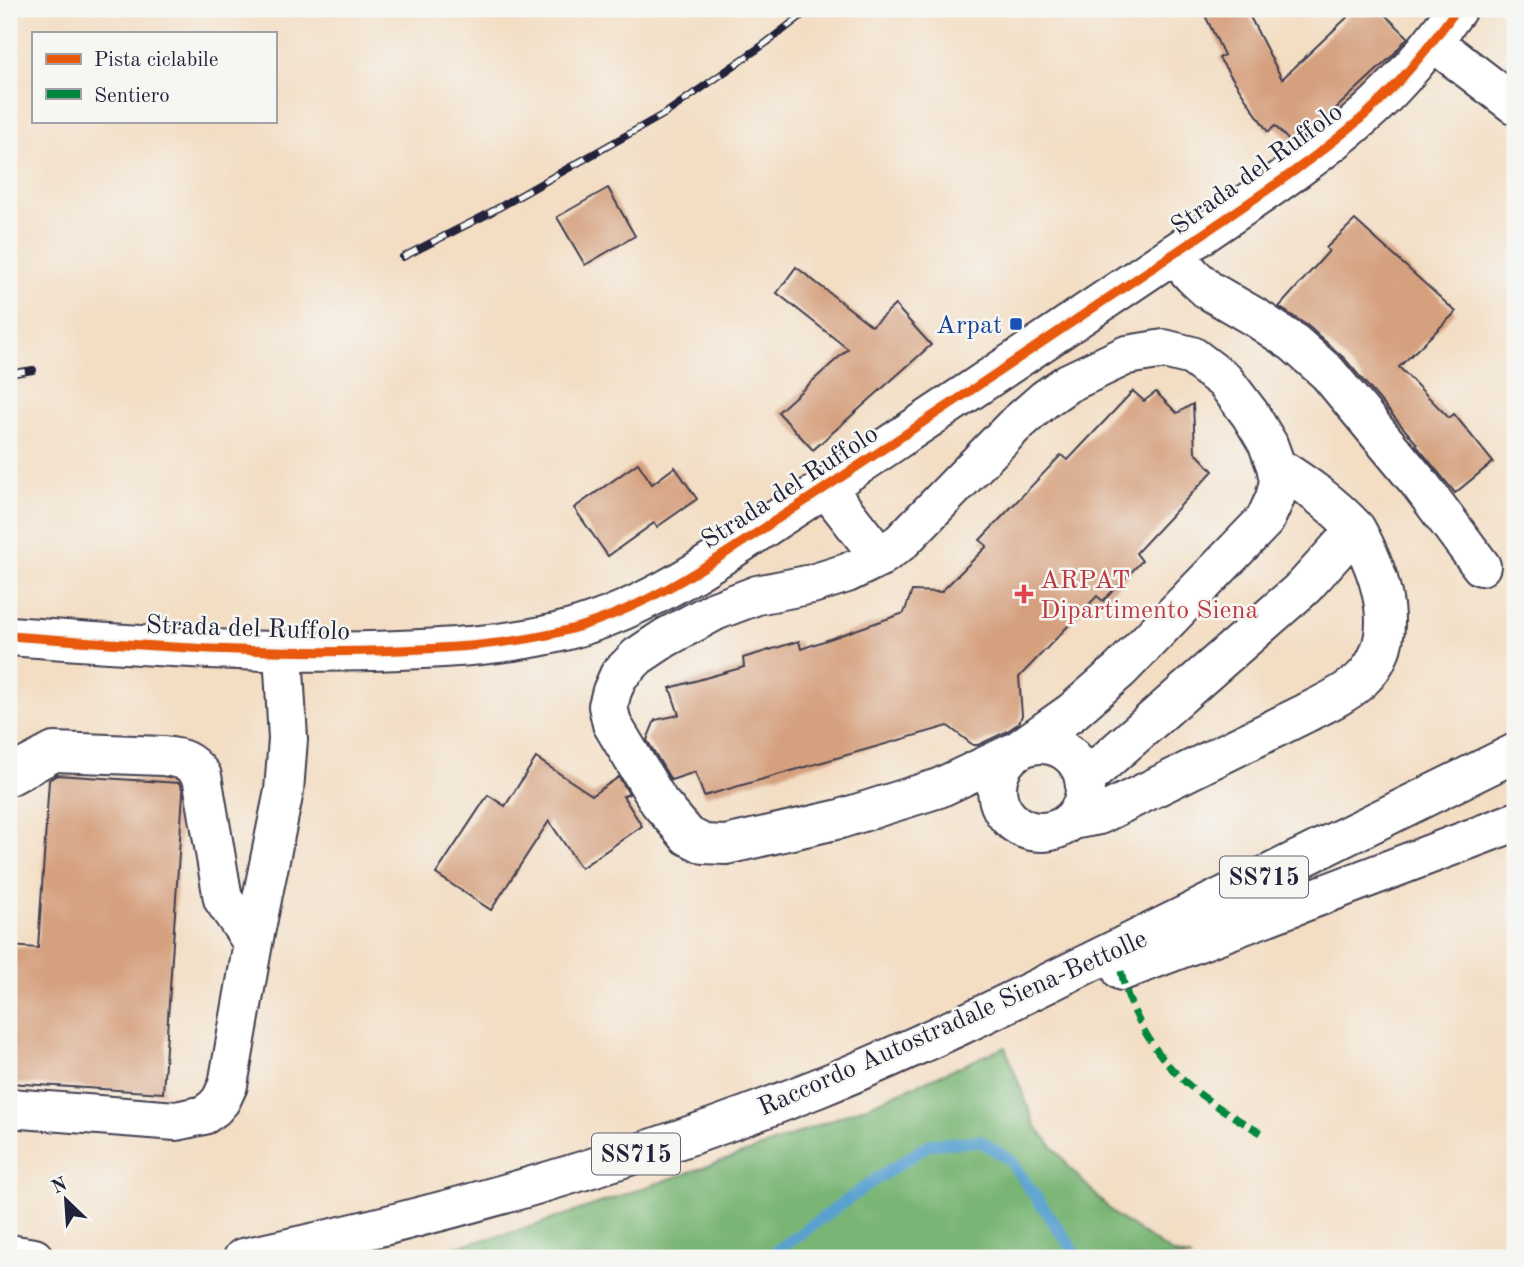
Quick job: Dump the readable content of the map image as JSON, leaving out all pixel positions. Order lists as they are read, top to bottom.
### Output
{
  "streets": {
    "main road": ["Strada del Ruffolo", "SS715", "Raccordo Autostradale Siena-Bettolle"]
  },
  "places": {
    "transit": ["Arpat"],
    "health": ["ARPAT Dipartimento Siena"]
  },
  "legend": ["Pista ciclabile", "Sentiero"],
  "north": "top left"
}
